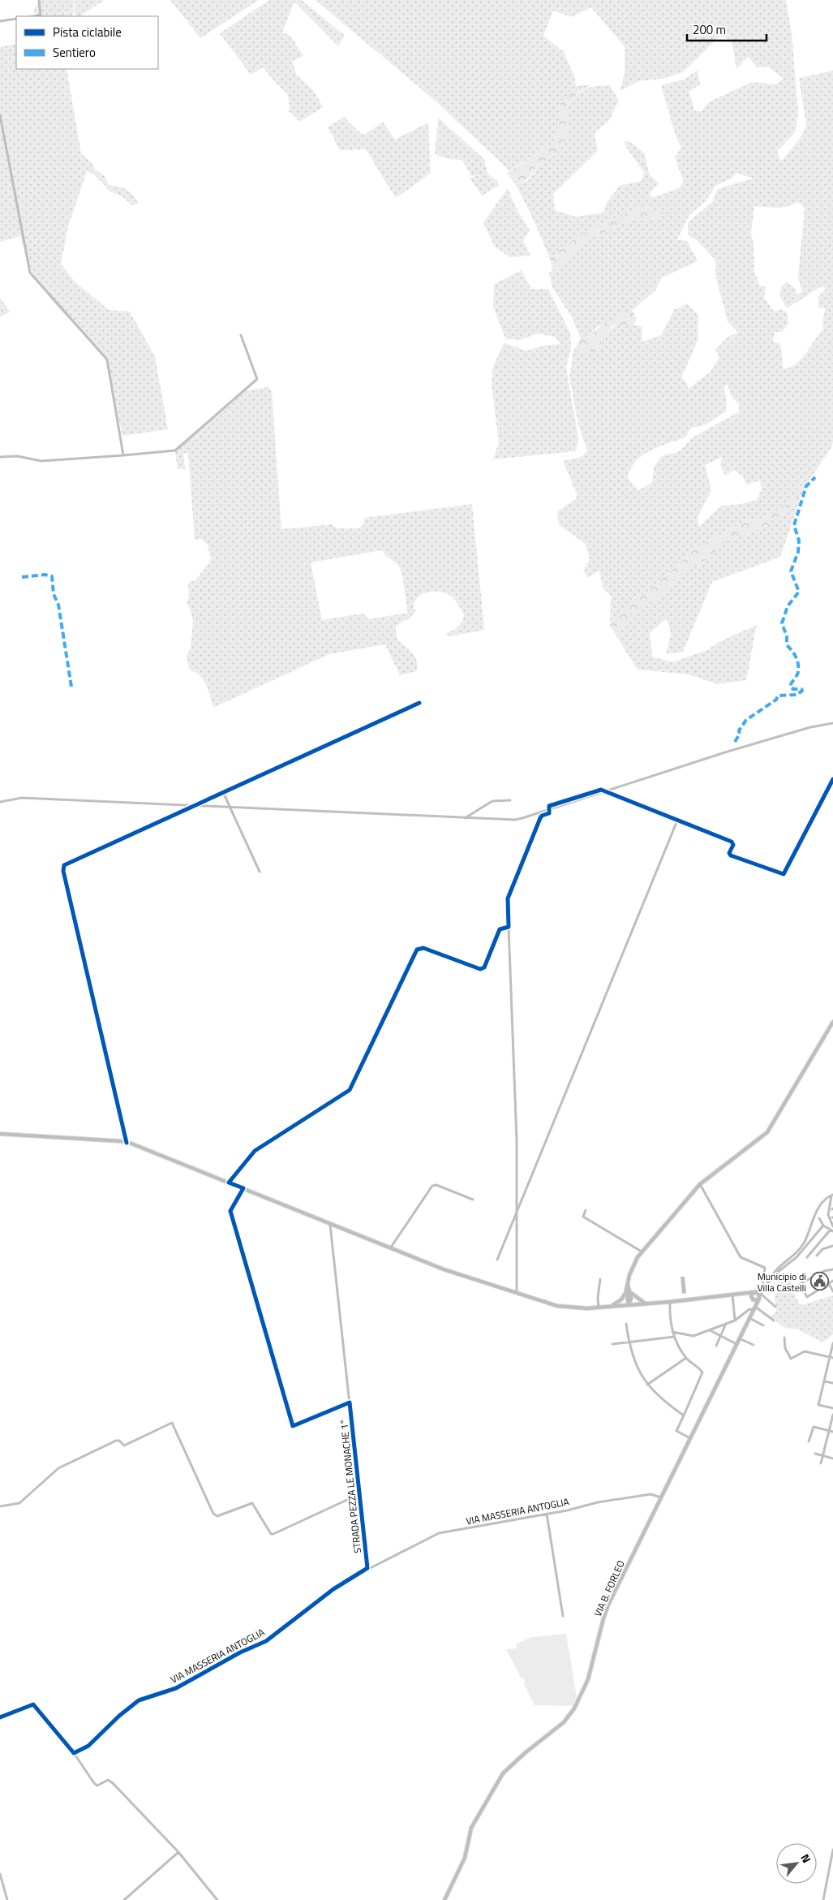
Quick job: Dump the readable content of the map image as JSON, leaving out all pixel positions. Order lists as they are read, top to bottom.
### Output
{
  "streets": {
    "main road": ["VIA B. FORLEO"],
    "street": ["STRADA PEZZA LE MONACHE 1°", "VIA MASSERIA ANTOGLIA"]
  },
  "crossings": [
    ["STRADA PEZZA LE MONACHE 1°", "VIA MASSERIA ANTOGLIA"],
    ["VIA MASSERIA ANTOGLIA", "VIA B. FORLEO"]
  ],
  "places": {
    "public building": ["Municipio di Villa Castelli"]
  },
  "legend": ["Pista ciclabile", "Sentiero"],
  "scale_bar": "200 m",
  "north": "top right"
}
